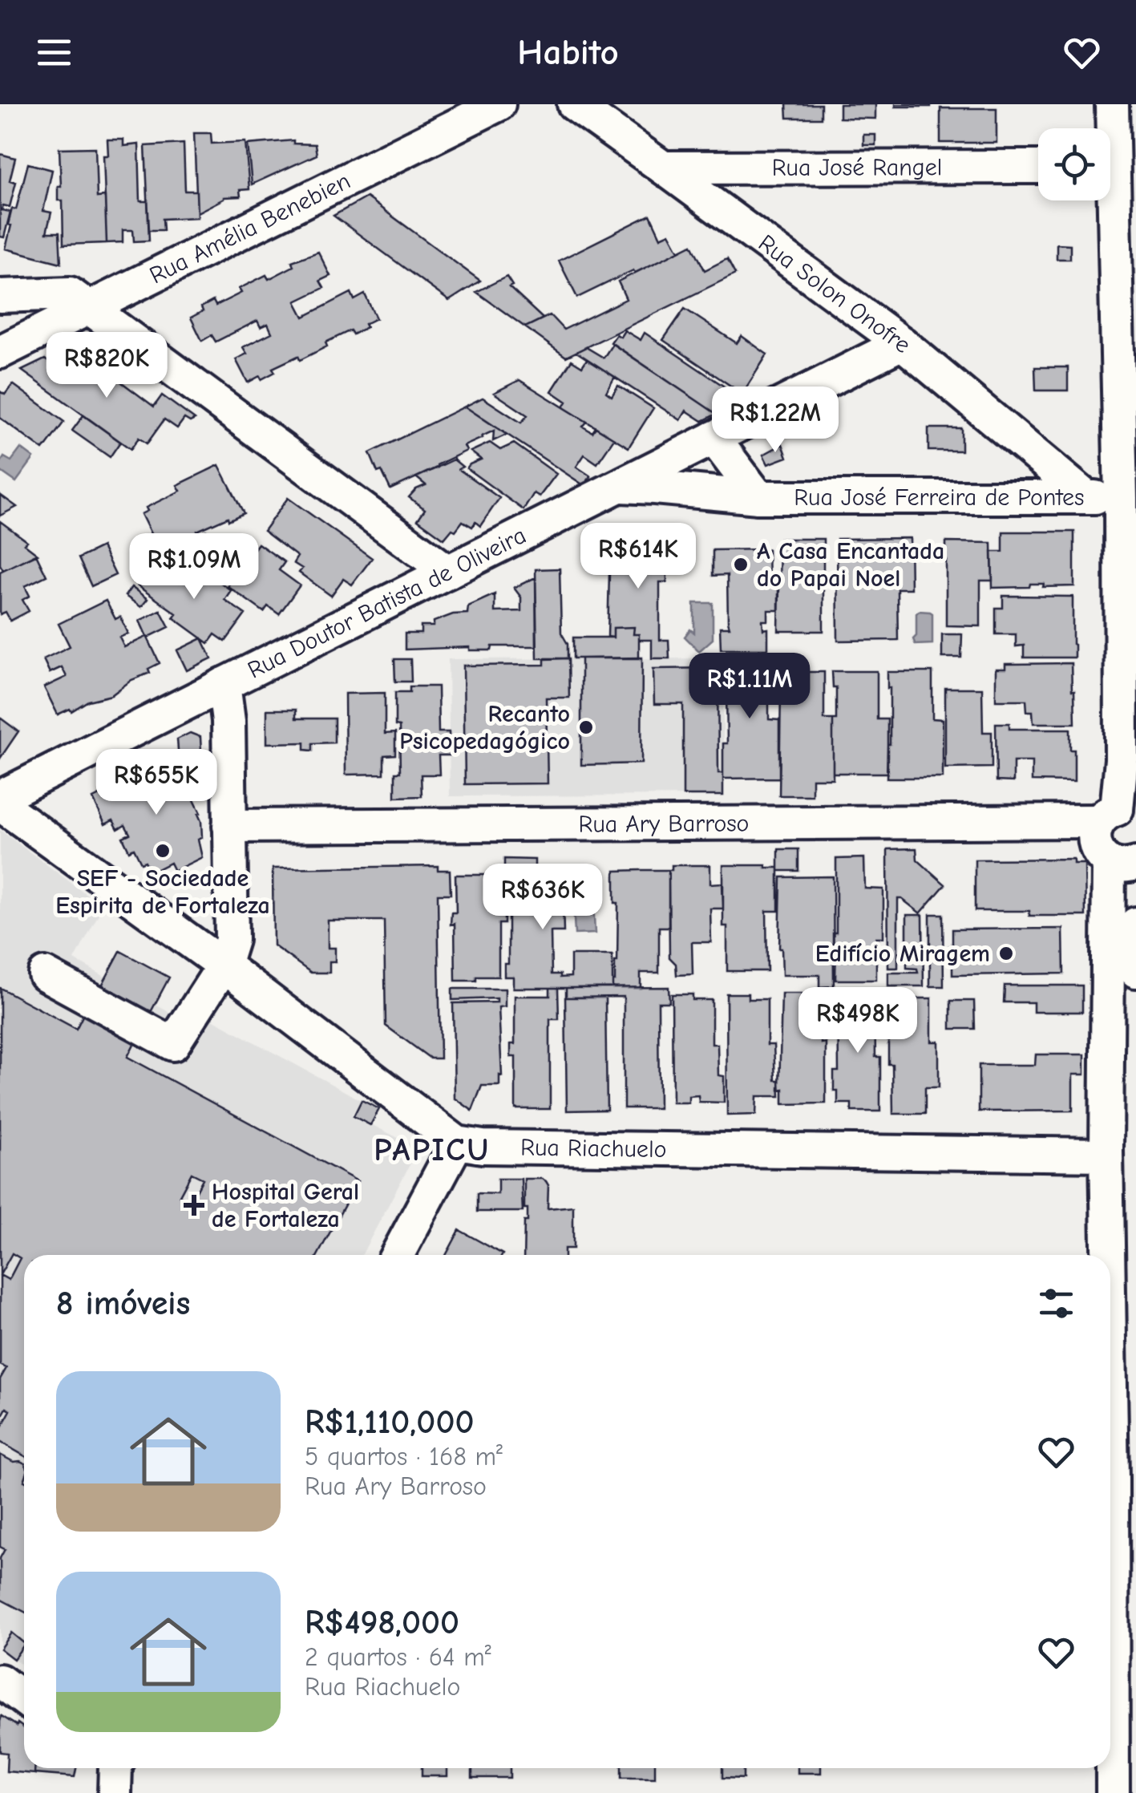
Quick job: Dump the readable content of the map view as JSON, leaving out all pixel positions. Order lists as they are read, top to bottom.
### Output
{
  "streets": {
    "street": [
      "Rua José Rangel",
      "Rua Amélia Benebien",
      "Rua Solon Onofre",
      "Rua José Ferreira de Pontes",
      "Rua Doutor Batista de Oliveira",
      "Rua Ary Barroso",
      "Rua Riachuelo"
    ]
  },
  "crossings": [
    ["Rua José Rangel", "Rua Solon Onofre"],
    ["Rua Solon Onofre", "Rua José Ferreira de Pontes"],
    ["Rua Solon Onofre", "Rua Doutor Batista de Oliveira"],
    ["Rua José Ferreira de Pontes", "Rua Doutor Batista de Oliveira"]
  ],
  "districts": ["PAPICU"],
  "places": {
    "other": [
      "A Casa Encantada do Papai Noel",
      "Recanto Psicopedagógico",
      "SEF - Sociedade Espirita de Fortaleza",
      "Edifício Miragem"
    ],
    "health": ["Hospital Geral de Fortaleza"]
  },
  "page": {
    "header": "Habito",
    "price": [
      "R$820K",
      "R$1.22M",
      "R$614K",
      "R$1.09M",
      "R$1.11M",
      "R$655K",
      "R$636K",
      "R$498K"
    ],
    "heading": "8 imóveis",
    "list": [
      {
        "name": "R$1,110,000",
        "note": "5 quartos · 168 m² · Rua Ary Barroso"
      },
      {
        "name": "R$498,000",
        "note": "2 quartos · 64 m² · Rua Riachuelo"
      }
    ]
  }
}
